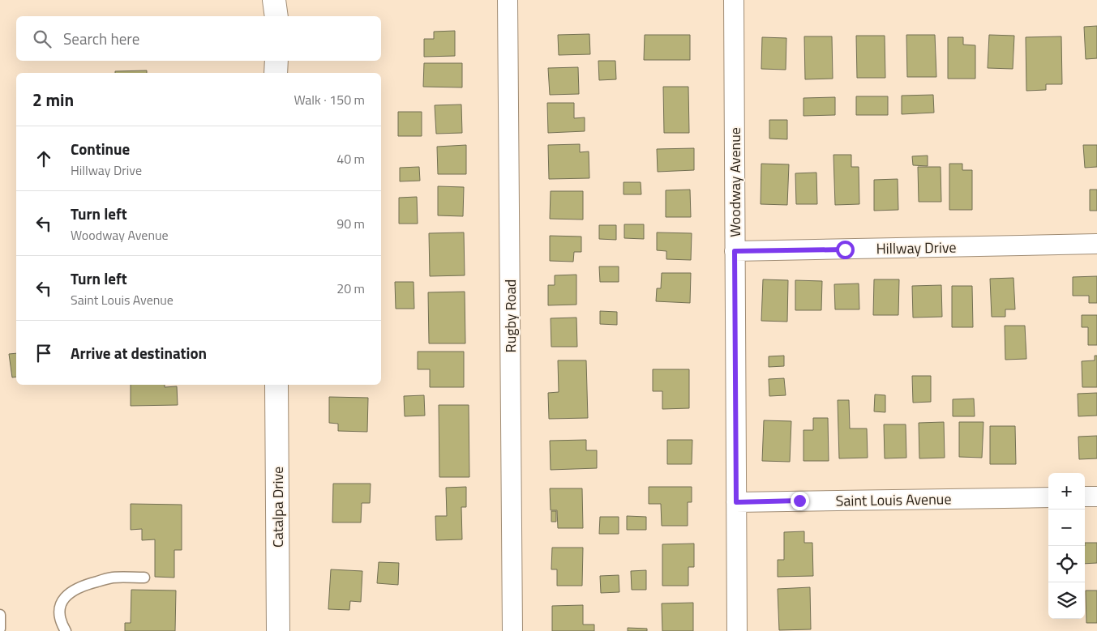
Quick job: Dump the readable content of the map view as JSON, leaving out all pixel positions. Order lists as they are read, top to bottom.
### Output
{
  "streets": {
    "street": [
      "Woodway Avenue",
      "Hillway Drive",
      "Rugby Road",
      "Saint Louis Avenue",
      "Catalpa Drive"
    ]
  },
  "crossings": [
    ["Woodway Avenue", "Hillway Drive"],
    ["Woodway Avenue", "Saint Louis Avenue"]
  ],
  "page": {
    "search": "Search here",
    "heading": ["2 min", "Walk · 150 m"],
    "list": [
      ["Continue", "Hillway Drive", "40 m"],
      ["Turn left", "Woodway Avenue", "90 m"],
      ["Turn left", "Saint Louis Avenue", "20 m"],
      "Arrive at destination"
    ],
    "map_buttons": ["+", "−"]
  }
}
